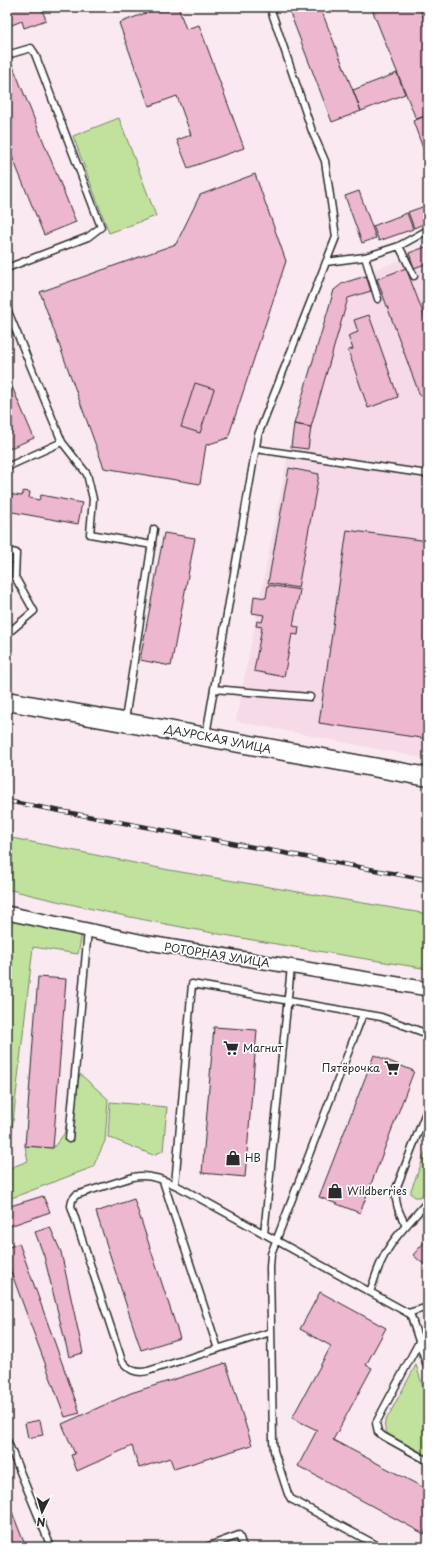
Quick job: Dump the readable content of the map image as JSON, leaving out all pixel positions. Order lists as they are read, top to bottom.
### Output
{
  "streets": {
    "street": ["ДАУРСКАЯ УЛИЦА", "РОТОРНАЯ УЛИЦА"]
  },
  "places": {
    "supermarket": ["Магнит", "Пятёрочка"],
    "shop": ["HB", "Wildberries"]
  },
  "north": "bottom"
}
